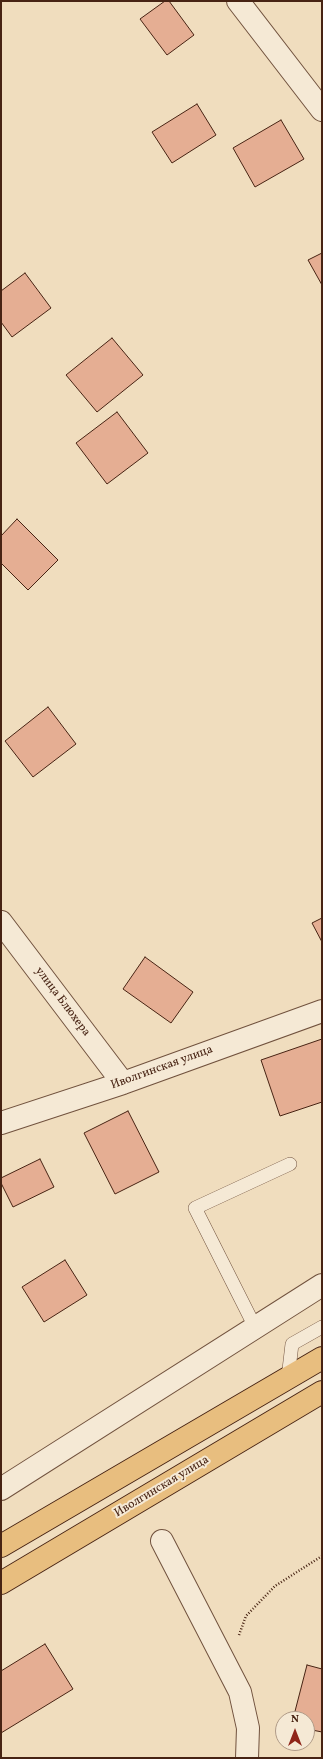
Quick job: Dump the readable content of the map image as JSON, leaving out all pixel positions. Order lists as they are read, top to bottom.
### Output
{
  "streets": {
    "main road": ["Иволгинская улица"],
    "street": ["улица Блюхера"]
  },
  "crossings": [
    ["улица Блюхера", "Иволгинская улица"]
  ],
  "north": "top"
}
